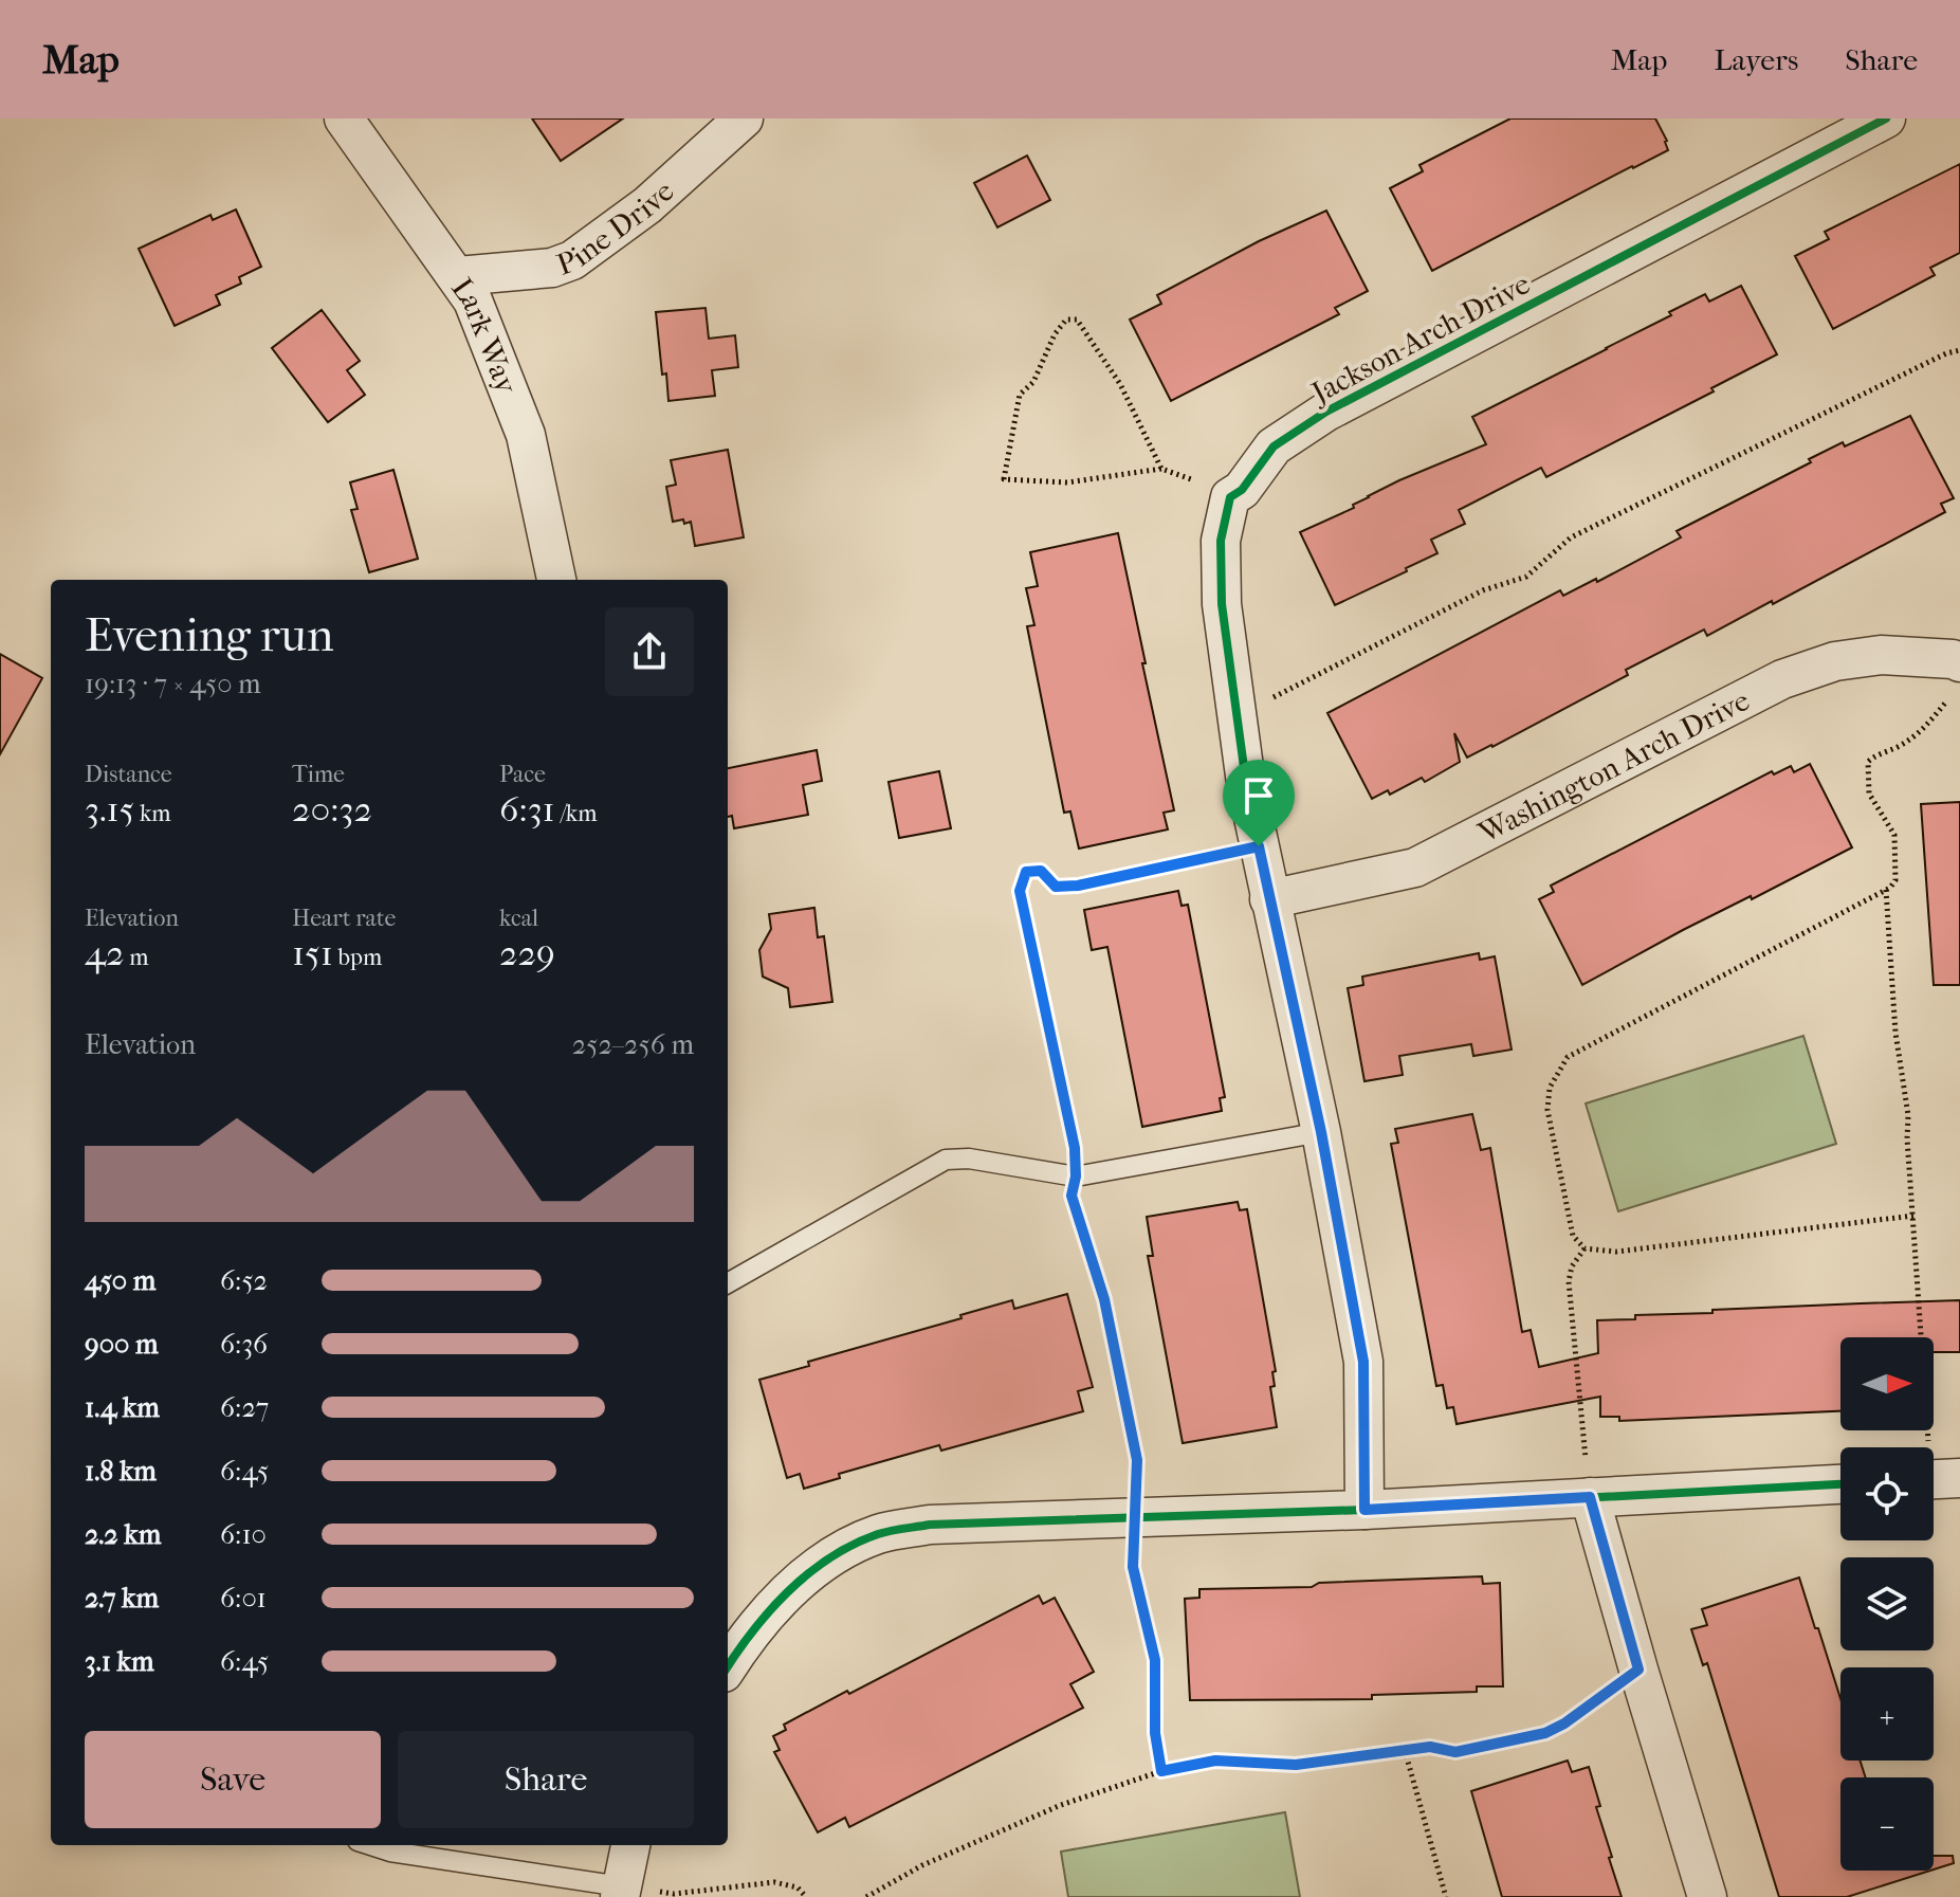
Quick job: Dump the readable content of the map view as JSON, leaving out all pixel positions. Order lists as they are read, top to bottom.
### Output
{
  "streets": {
    "street": [
      "Pine Drive",
      "Lark Way",
      "Jackson Arch Drive",
      "Washington Arch Drive"
    ]
  },
  "crossings": [
    ["Pine Drive", "Lark Way"]
  ],
  "north": "right",
  "page": {
    "header": "Map",
    "nav": ["Map", "Layers", "Share"],
    "heading": ["Evening run", "19:13 · 7 × 450 m"],
    "stats": [
      ["Distance", "3.15 km"],
      ["Time", "20:32"],
      ["Pace", "6:31 /km"],
      ["Elevation", "42 m"],
      ["Heart rate", "151 bpm"],
      ["kcal", "229"]
    ],
    "chart": ["Elevation", "252–256 m"],
    "list": [
      {
        "name": "450 m",
        "note": "6:52"
      },
      {
        "name": "900 m",
        "note": "6:36"
      },
      {
        "name": "1.4 km",
        "note": "6:27"
      },
      {
        "name": "1.8 km",
        "note": "6:45"
      },
      {
        "name": "2.2 km",
        "note": "6:10"
      },
      {
        "name": "2.7 km",
        "note": "6:01"
      },
      {
        "name": "3.1 km",
        "note": "6:45"
      }
    ],
    "map_buttons": ["+", "−"],
    "buttons": ["Save", "Share"]
  }
}
